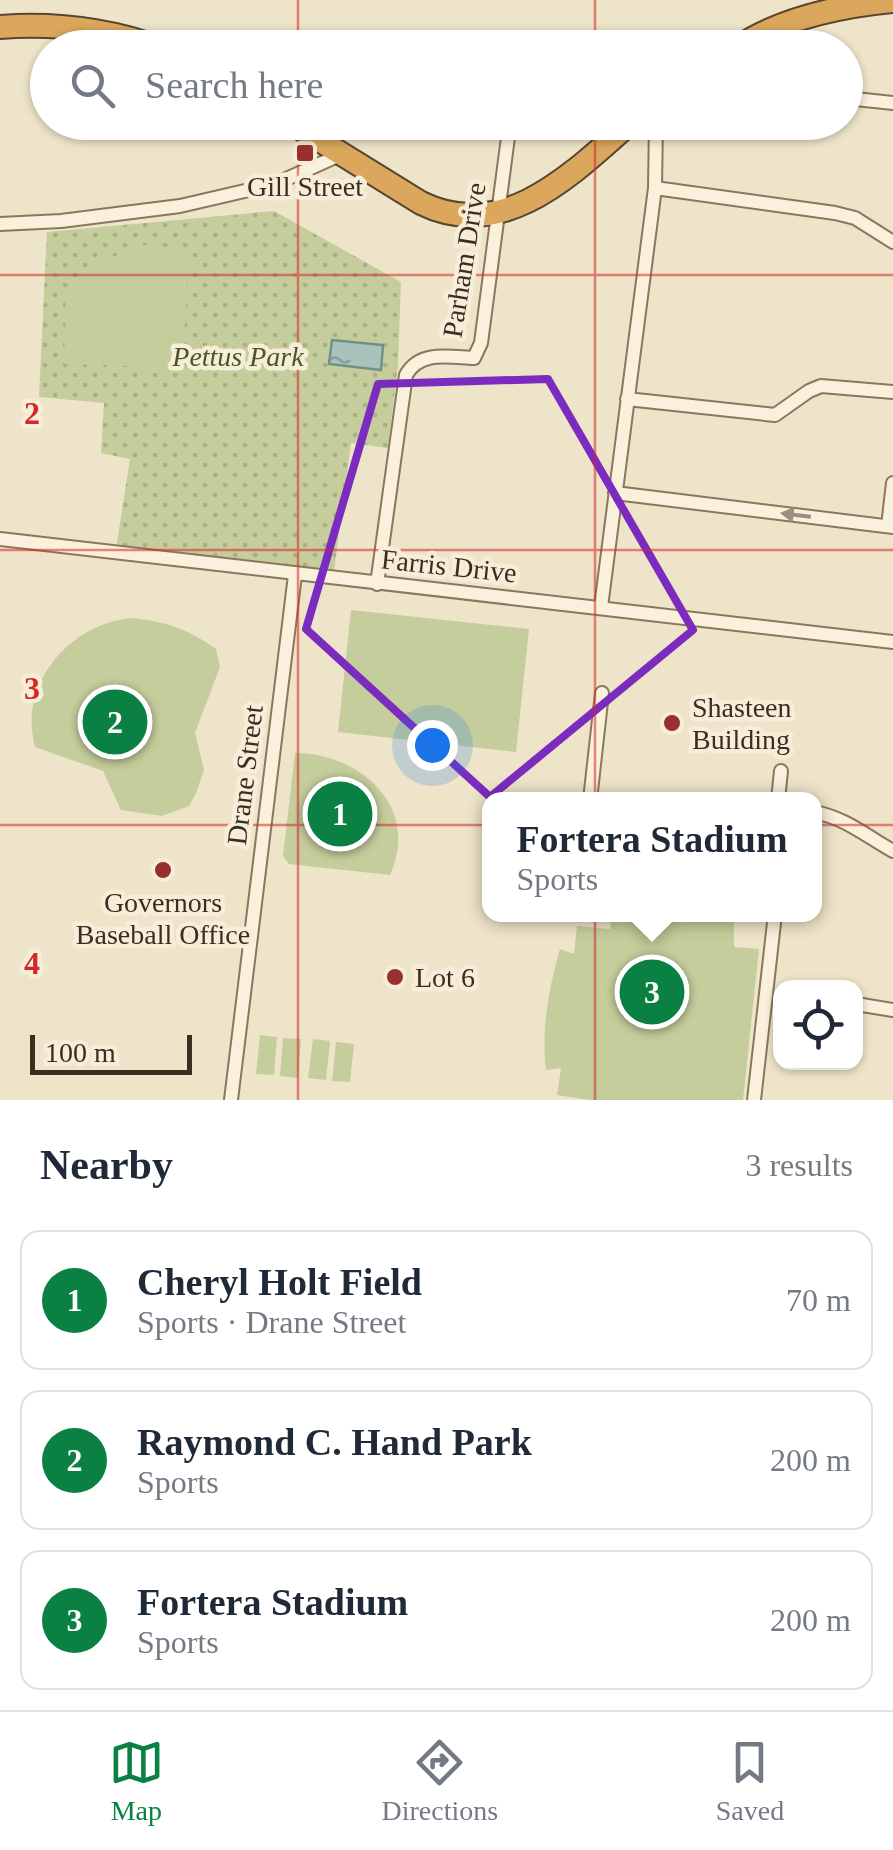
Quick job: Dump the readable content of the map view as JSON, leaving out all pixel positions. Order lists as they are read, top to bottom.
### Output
{
  "streets": {
    "street": ["Parham Drive", "Farris Drive", "Drane Street"]
  },
  "crossings": [
    ["Parham Drive", "Farris Drive"],
    ["Farris Drive", "Drane Street"]
  ],
  "parks": ["Pettus Park"],
  "places": {
    "transit": ["Gill Street"],
    "other": ["Shasteen Building", "Governors Baseball Office", "Lot 6"]
  },
  "scale_bar": "100 m",
  "page": {
    "search": "Search here",
    "pins": ["2", "1", "3"],
    "popup": ["Fortera Stadium", "Sports"],
    "scale": "100 m",
    "heading": ["Nearby", "3 results"],
    "list": [
      {
        "mark": "1",
        "name": "Cheryl Holt Field",
        "note": "Sports · Drane Street",
        "value": "70 m"
      },
      {
        "mark": "2",
        "name": "Raymond C. Hand Park",
        "note": "Sports",
        "value": "200 m"
      },
      {
        "mark": "3",
        "name": "Fortera Stadium",
        "note": "Sports",
        "value": "200 m"
      }
    ],
    "nav": ["Map", "Directions", "Saved"]
  },
  "grid": {
    "rows": ["2", "3", "4"]
  }
}
